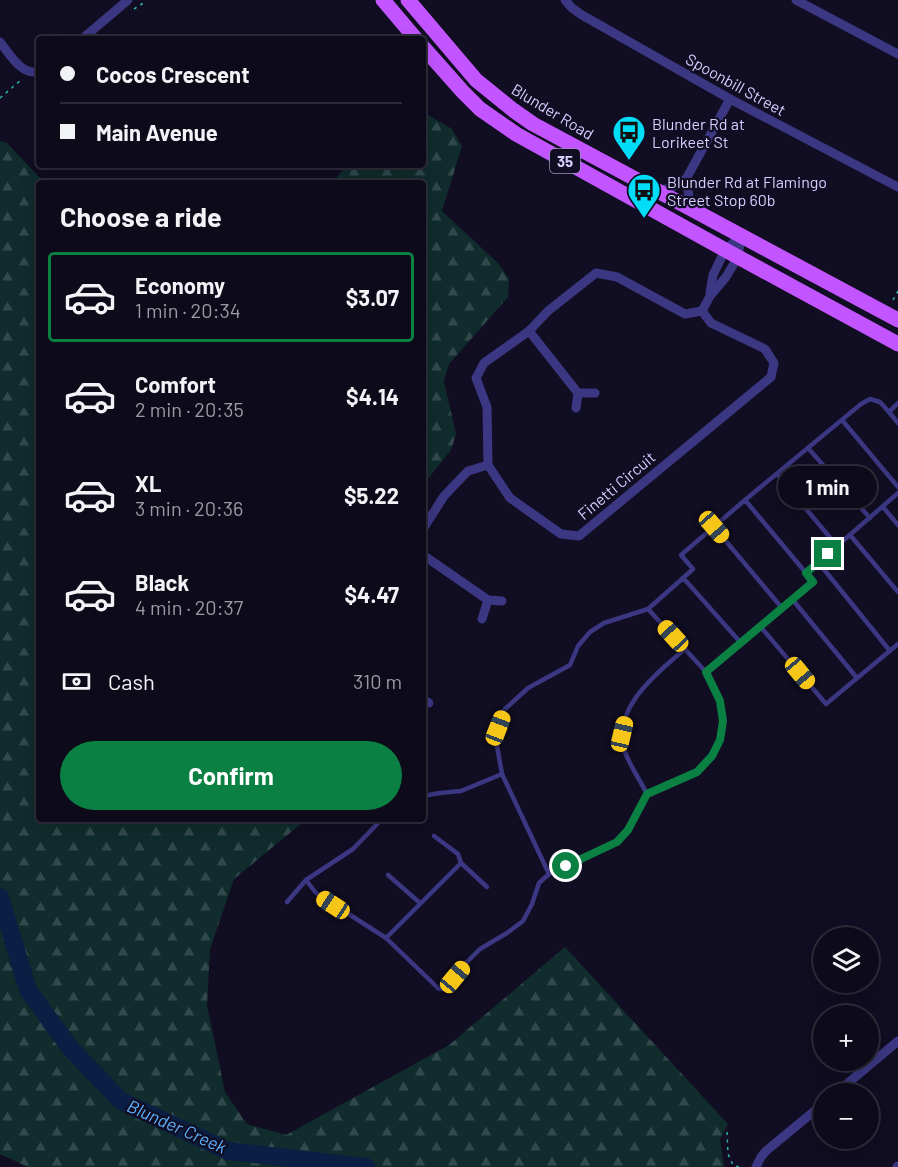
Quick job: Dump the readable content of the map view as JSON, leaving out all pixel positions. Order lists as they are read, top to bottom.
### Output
{
  "streets": {
    "main road": ["Blunder Road", "35"],
    "street": ["Spoonbill Street", "Finetti Circuit"]
  },
  "water": ["Blunder Creek"],
  "places": {
    "bus stop": ["Blunder Rd at Lorikeet St", "Blunder Rd at Flamingo Street Stop 60b"]
  },
  "page": {
    "banner": ["Cocos Crescent", "Main Avenue"],
    "heading": "Choose a ride",
    "list": [
      {
        "name": "Economy",
        "note": "1 min · 20:34",
        "value": "$3.07"
      },
      {
        "name": "Comfort",
        "note": "2 min · 20:35",
        "value": "$4.14"
      },
      {
        "name": "XL",
        "note": "3 min · 20:36",
        "value": "$5.22"
      },
      {
        "name": "Black",
        "note": "4 min · 20:37",
        "value": "$4.47"
      }
    ],
    "bubble": "1 min",
    "pay": ["Cash", "310 m"],
    "buttons": "Confirm",
    "map_buttons": ["+", "−"]
  }
}
